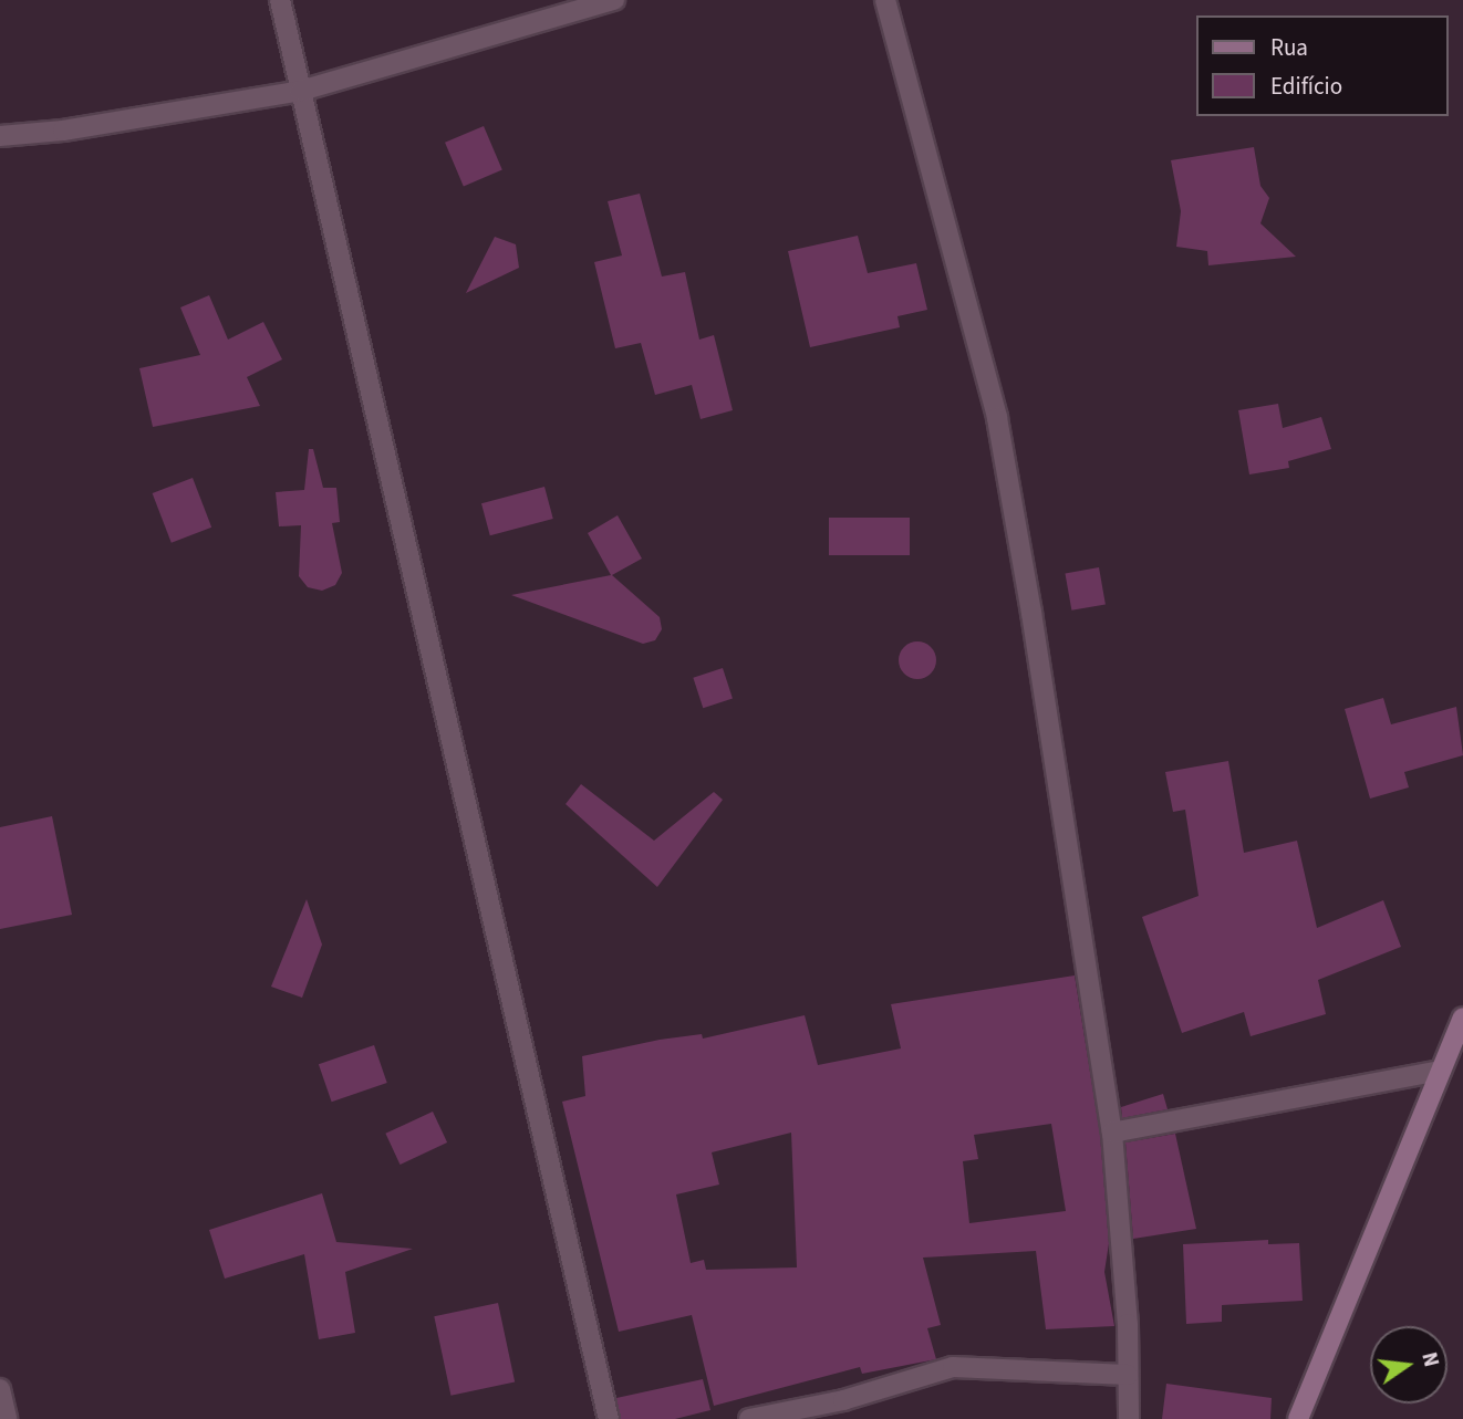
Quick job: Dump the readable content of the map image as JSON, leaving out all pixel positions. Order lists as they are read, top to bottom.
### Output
{
  "legend": ["Rua", "Edifício"],
  "north": "right"
}
